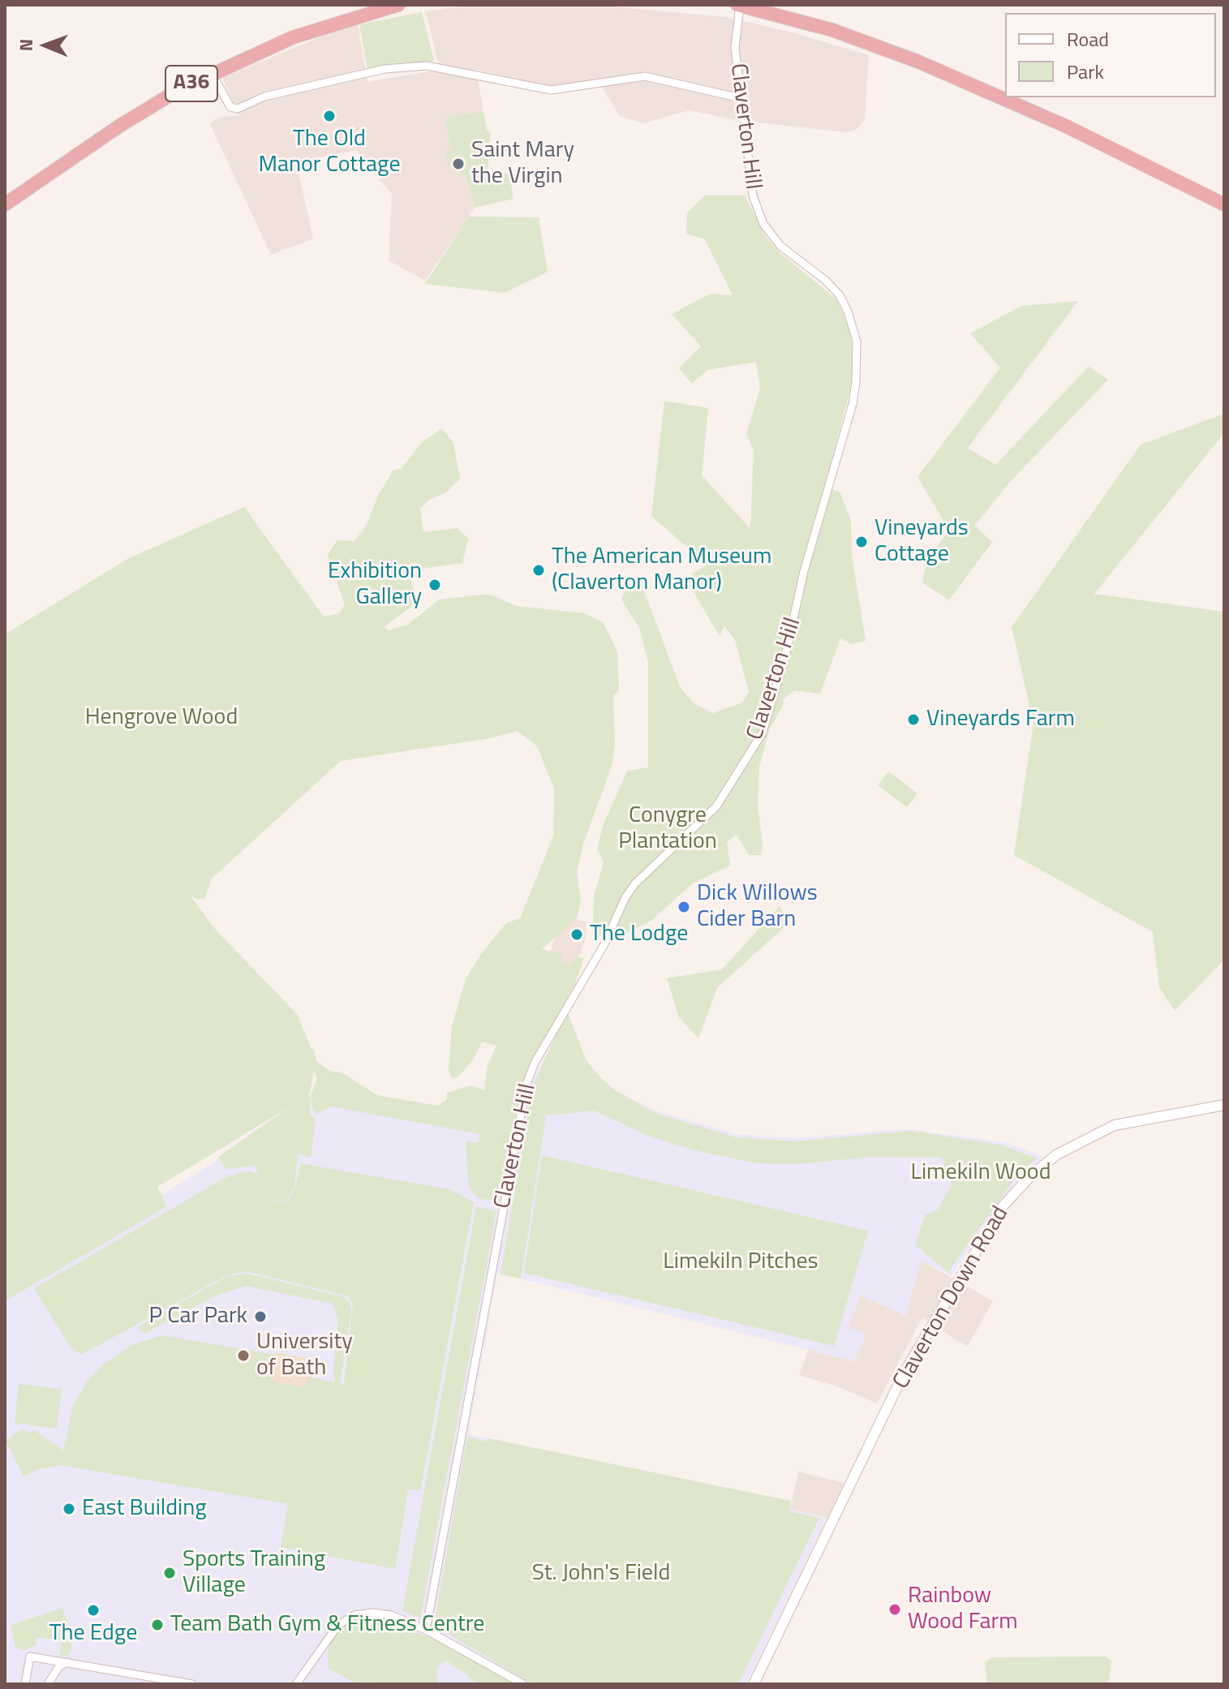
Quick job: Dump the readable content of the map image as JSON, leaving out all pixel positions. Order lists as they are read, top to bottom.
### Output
{
  "streets": {
    "highway": ["A36"],
    "street": ["Claverton Hill", "Claverton Down Road"]
  },
  "parks": [
    "Hengrove Wood",
    "Conygre Plantation",
    "Limekiln Wood",
    "Limekiln Pitches",
    "St. John's Field"
  ],
  "places": [
    "The Old Manor Cottage",
    "Saint Mary the Virgin",
    "Vineyards Cottage",
    "The American Museum (Claverton Manor)",
    "Exhibition Gallery",
    "Vineyards Farm",
    "Dick Willows Cider Barn",
    "The Lodge",
    "P Car Park",
    "University of Bath",
    "East Building",
    "Sports Training Village",
    "Rainbow Wood Farm",
    "The Edge",
    "Team Bath Gym & Fitness Centre"
  ],
  "legend": ["Road", "Park"],
  "north": "left"
}
